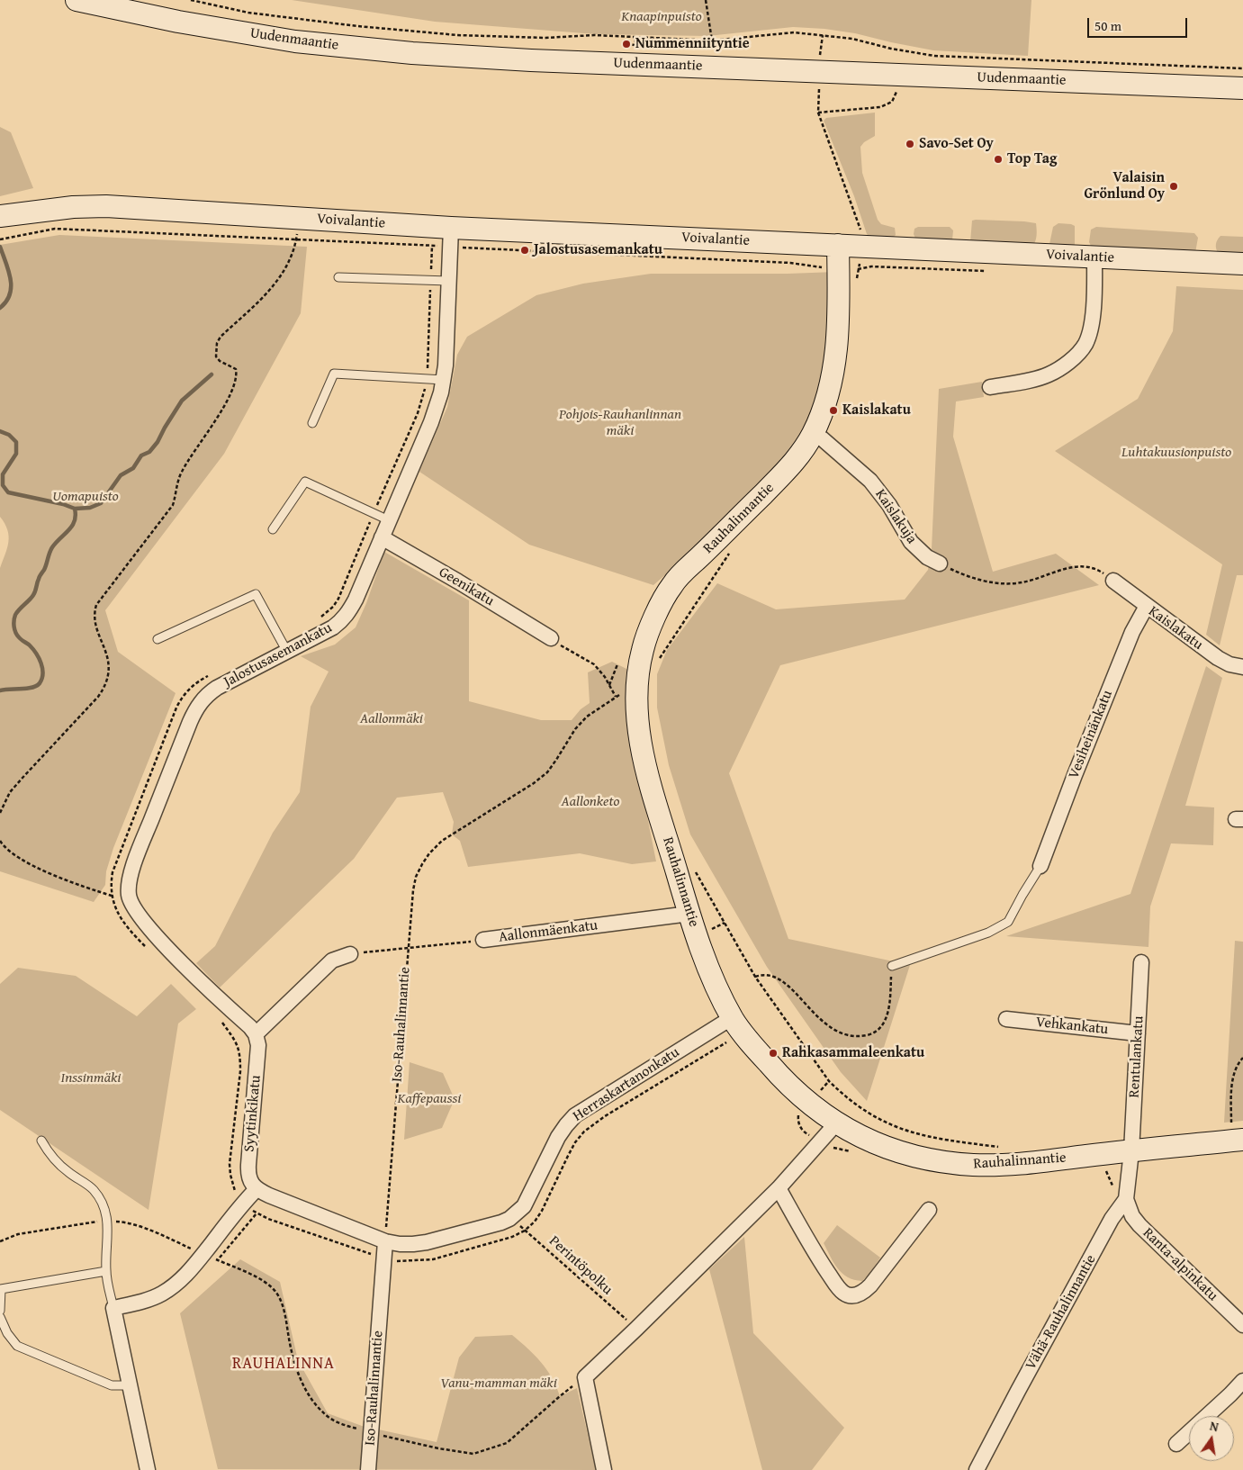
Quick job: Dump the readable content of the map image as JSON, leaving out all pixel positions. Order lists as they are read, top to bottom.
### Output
{
  "streets": {
    "street": [
      "Uudenmaantie",
      "Voivalantie",
      "Kaislakuja",
      "Rauhalinnantie",
      "Geenikatu",
      "Kaislakatu",
      "Jalostusasemankatu",
      "Vesiheinänkatu",
      "Aallonmäenkatu",
      "Iso-Rauhalinnantie",
      "Vehkankatu",
      "Rentulankatu",
      "Herraskartanonkatu",
      "Syytinkikatu",
      "Ranta-alpinkatu",
      "Vähä-Rauhalinnantie"
    ],
    "path": ["Perintöpolku"]
  },
  "crossings": [
    ["Voivalantie", "Rauhalinnantie"],
    ["Voivalantie", "Jalostusasemankatu"],
    ["Kaislakuja", "Rauhalinnantie"],
    ["Rauhalinnantie", "Aallonmäenkatu"],
    ["Rauhalinnantie", "Iso-Rauhalinnantie"],
    ["Rauhalinnantie", "Rentulankatu"],
    ["Rauhalinnantie", "Herraskartanonkatu"],
    ["Rauhalinnantie", "Vähä-Rauhalinnantie"],
    ["Geenikatu", "Jalostusasemankatu"],
    ["Kaislakatu", "Vesiheinänkatu"],
    ["Jalostusasemankatu", "Syytinkikatu"],
    ["Aallonmäenkatu", "Iso-Rauhalinnantie"],
    ["Iso-Rauhalinnantie", "Herraskartanonkatu"],
    ["Vehkankatu", "Rentulankatu"],
    ["Rentulankatu", "Vähä-Rauhalinnantie"],
    ["Herraskartanonkatu", "Syytinkikatu"],
    ["Herraskartanonkatu", "Perintöpolku"],
    ["Ranta-alpinkatu", "Vähä-Rauhalinnantie"]
  ],
  "districts": ["RAUHALINNA"],
  "parks": [
    "Knaapinpuisto",
    "Pohjois-Rauhanlinnan mäki",
    "Luhtakuusionpuisto",
    "Uomapuisto",
    "Aallonmäki",
    "Aallonketo",
    "Inssinmäki",
    "Kaffepaussi",
    "Vanu-mamman mäki"
  ],
  "places": [
    "Nummenniityntie",
    "Savo-Set Oy",
    "Top Tag",
    "Valaisin Grönlund Oy",
    "Jalostusasemankatu",
    "Kaislakatu",
    "Rahkasammaleenkatu"
  ],
  "scale_bar": "50 m",
  "north": "top"
}
